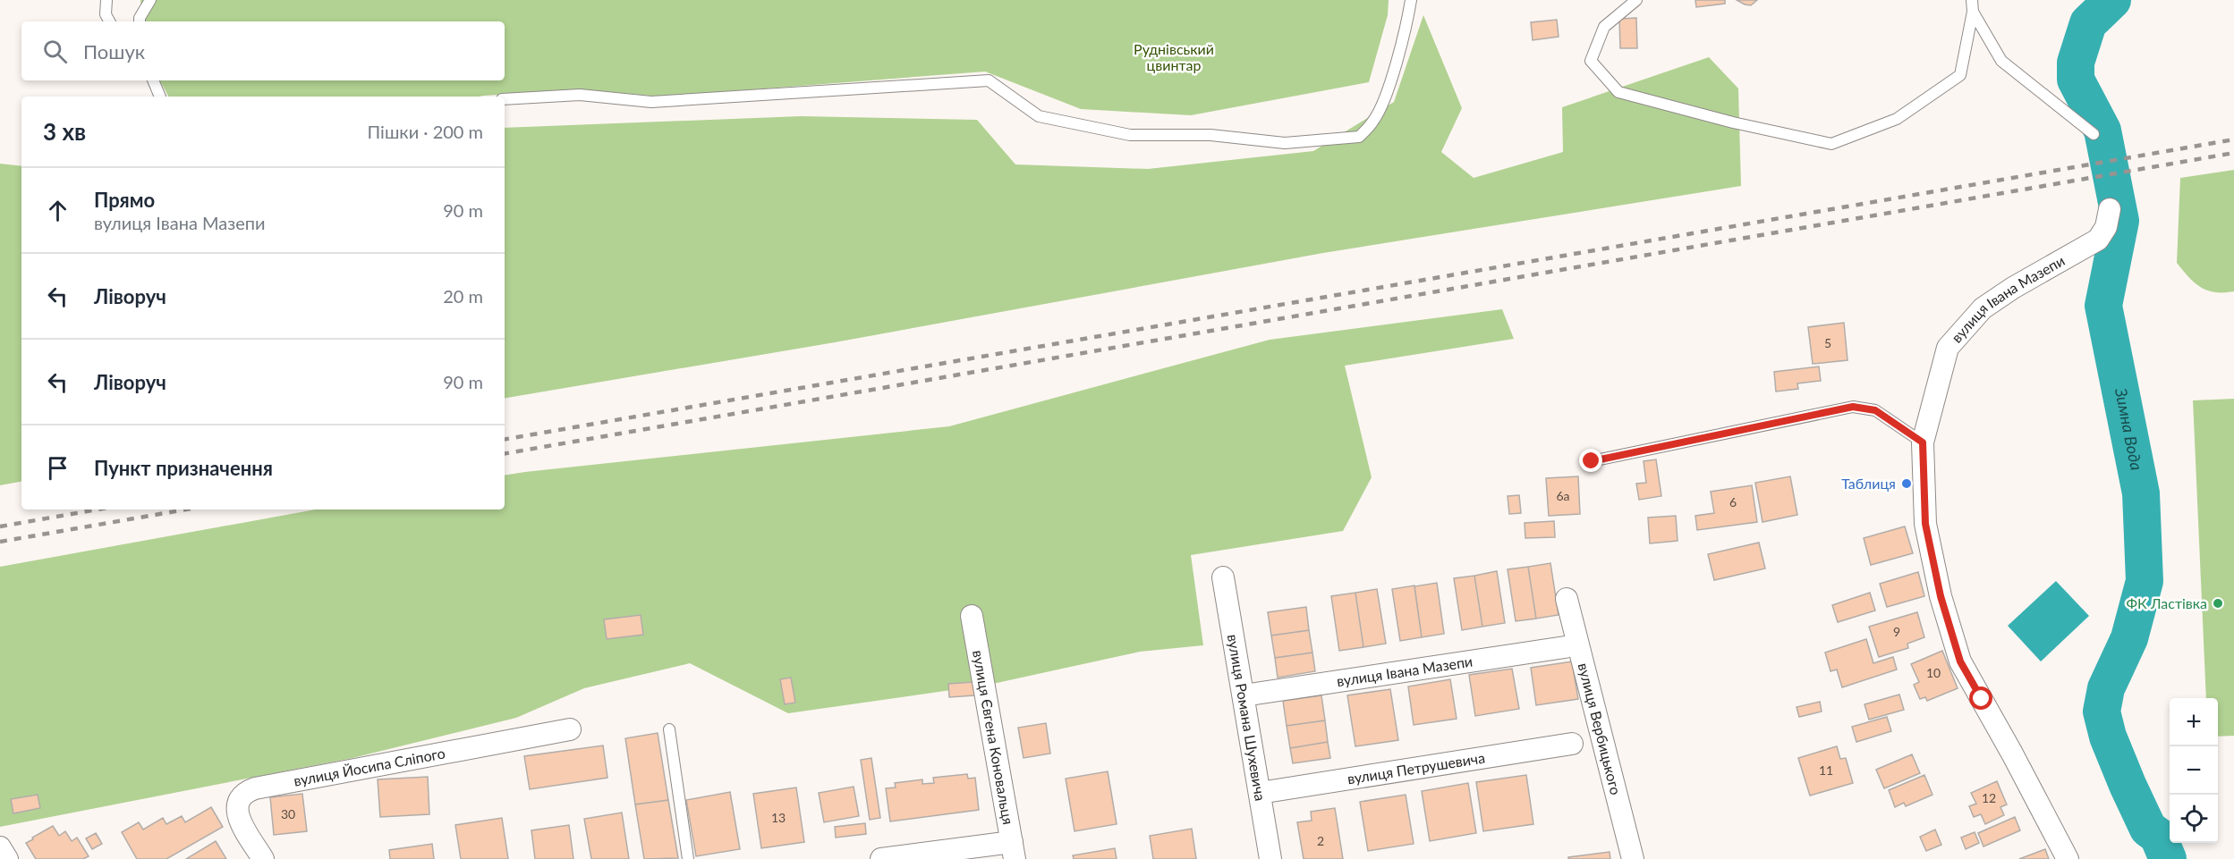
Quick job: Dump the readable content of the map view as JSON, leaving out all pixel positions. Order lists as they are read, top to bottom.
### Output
{
  "streets": {
    "street": [
      "вулиця Івана Мазепи",
      "вулиця Романа Шухевича",
      "вулиця Вербицького",
      "вулиця Євгена Коновальця",
      "вулиця Йосипа Сліпого",
      "вулиця Петрушевича"
    ]
  },
  "crossings": [
    ["вулиця Івана Мазепи", "вулиця Романа Шухевича"],
    ["вулиця Романа Шухевича", "вулиця Петрушевича"]
  ],
  "water": ["Зимна Вода"],
  "parks": ["Руднівський цвинтар"],
  "places": ["Таблиця", "ФК Ластівка"],
  "house_numbers": [
    "5",
    "6а",
    "6",
    "9",
    "10",
    "11",
    "12",
    "30",
    "13",
    "2"
  ],
  "page": {
    "search": "Пошук",
    "heading": ["3 хв", "Пішки · 200 m"],
    "list": [
      ["Прямо", "вулиця Івана Мазепи", "90 m"],
      ["Ліворуч", "20 m"],
      ["Ліворуч", "90 m"],
      "Пункт призначення"
    ],
    "map_buttons": ["+", "−"]
  }
}
